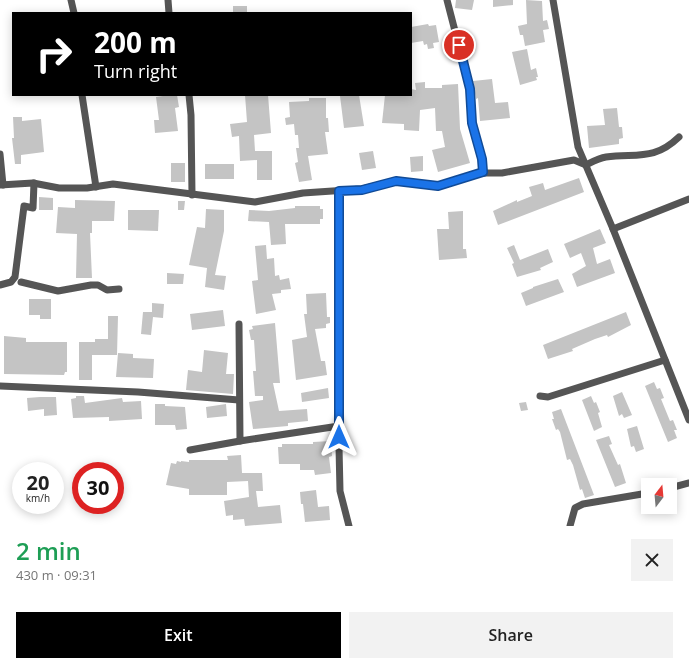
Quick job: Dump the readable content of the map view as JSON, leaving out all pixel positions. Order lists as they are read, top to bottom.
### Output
{
  "north": "top",
  "page": {
    "turn": ["200 m", "Turn right"],
    "speed": "20 km/h",
    "limit": "30",
    "heading": ["2 min", "430 m · 09:31"],
    "buttons": ["Exit", "Share"]
  }
}
